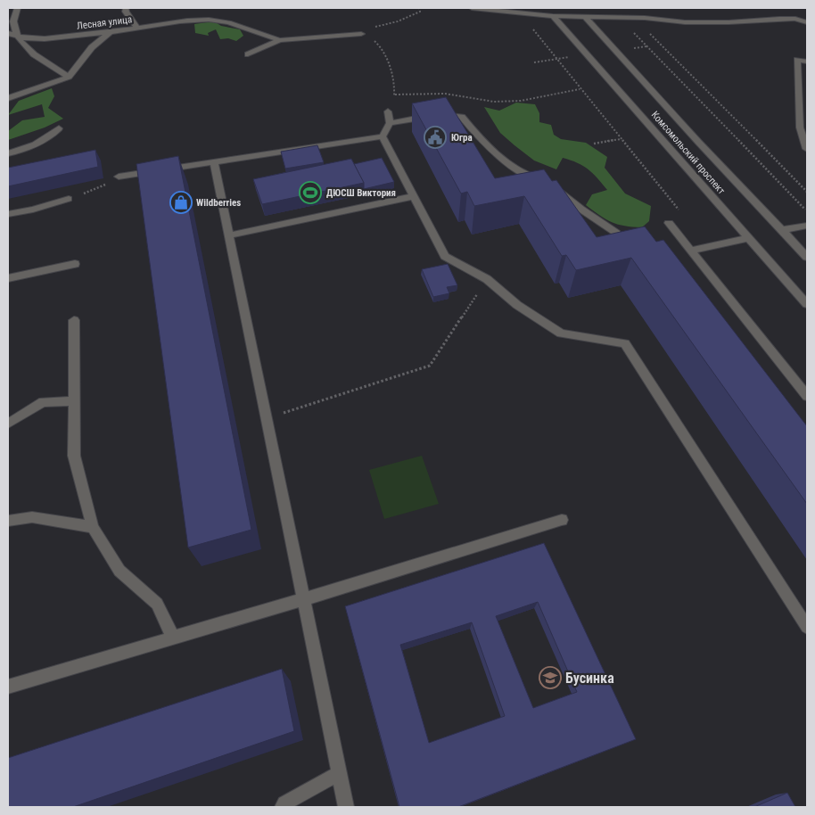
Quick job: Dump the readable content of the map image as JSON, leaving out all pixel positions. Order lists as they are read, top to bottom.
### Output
{
  "streets": {
    "street": ["Лесная улица", "Комсомольский проспект"]
  },
  "places": {
    "public building": ["Югра"],
    "sports": ["ДЮСШ Виктория"],
    "shop": ["Wildberries"],
    "school or university": ["Бусинка"]
  }
}
